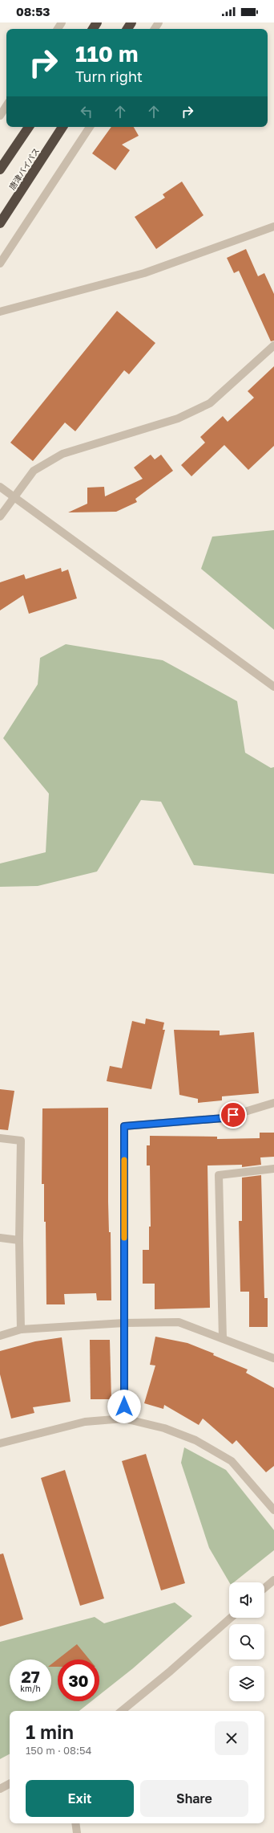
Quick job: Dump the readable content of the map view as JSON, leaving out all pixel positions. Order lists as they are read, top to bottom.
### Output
{
  "streets": {
    "highway": ["唐津バイパス"]
  },
  "page": {
    "status": "08:53",
    "turn": ["110 m", "Turn right"],
    "speed": "27 km/h",
    "limit": "30",
    "heading": ["1 min", "150 m · 08:54"],
    "buttons": ["Exit", "Share"]
  }
}
